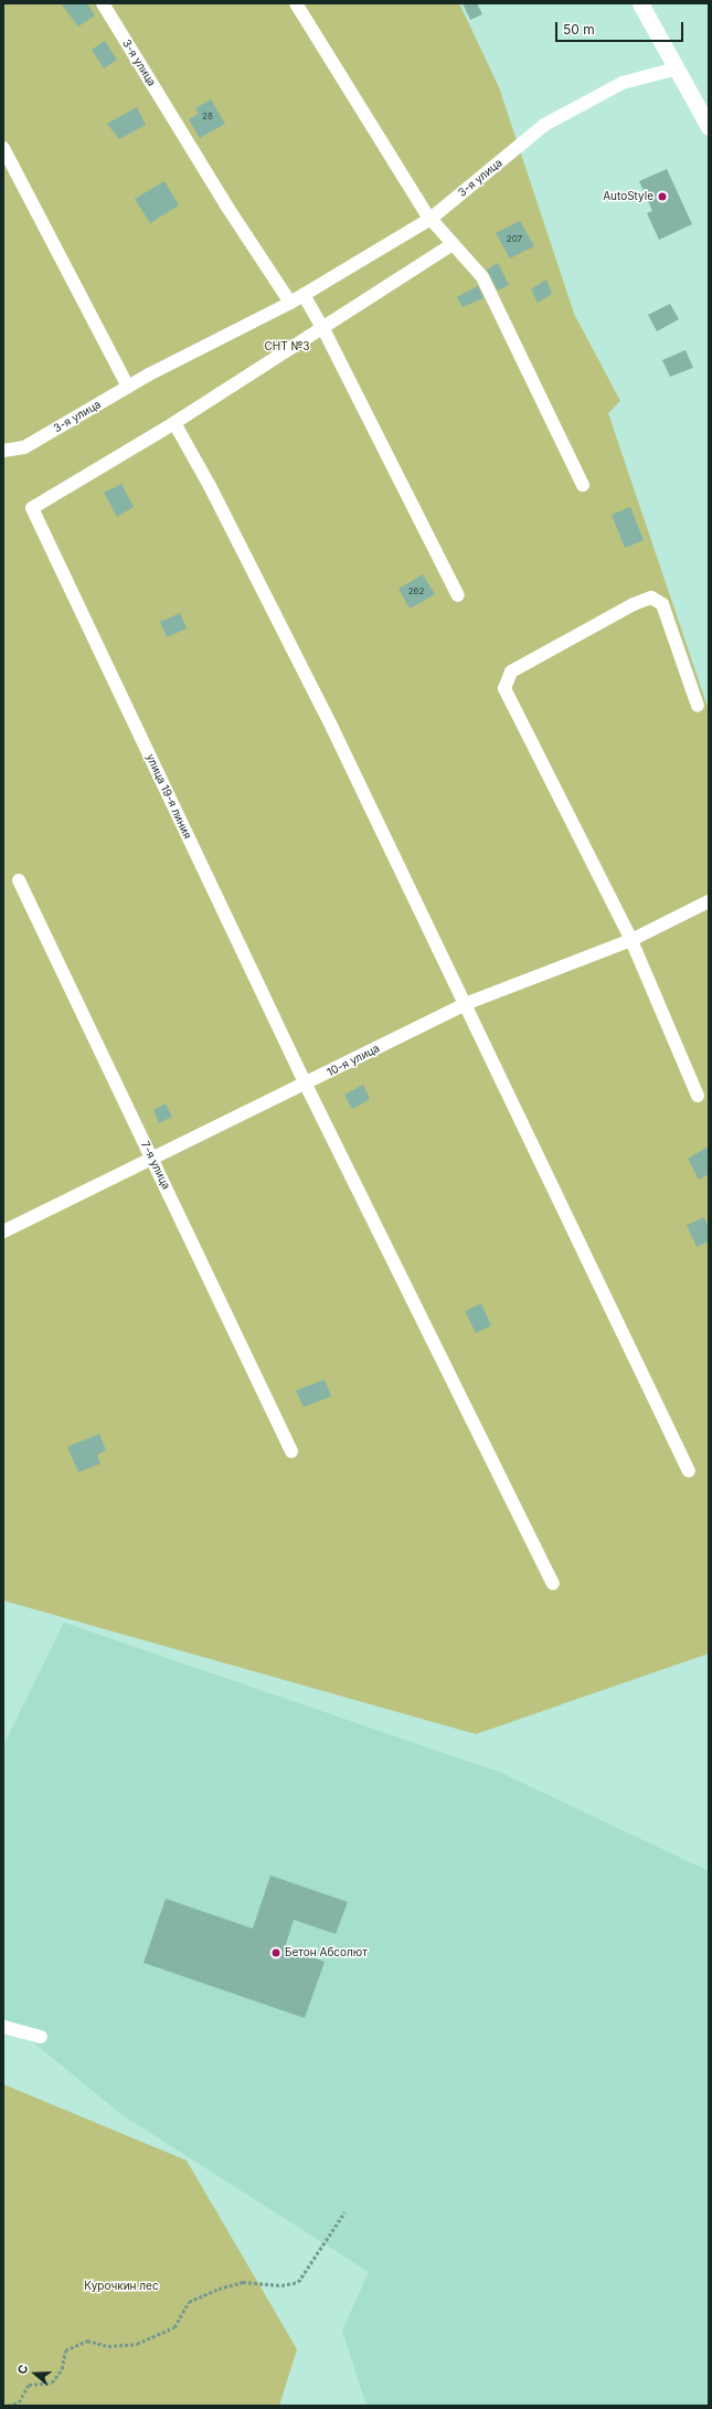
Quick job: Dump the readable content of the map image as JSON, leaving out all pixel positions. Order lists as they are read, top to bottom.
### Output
{
  "streets": {
    "street": [
      "3-я улица",
      "улица 19-я линия",
      "10-я улица",
      "7-я улица"
    ]
  },
  "crossings": [
    ["улица 19-я линия", "10-я улица"],
    ["10-я улица", "7-я улица"]
  ],
  "parks": ["СНТ №3", "Курочкин лес"],
  "places": ["AutoStyle", "Бетон Абсолют"],
  "house_numbers": ["28", "207", "262"],
  "scale_bar": "50 m",
  "north": "left"
}
